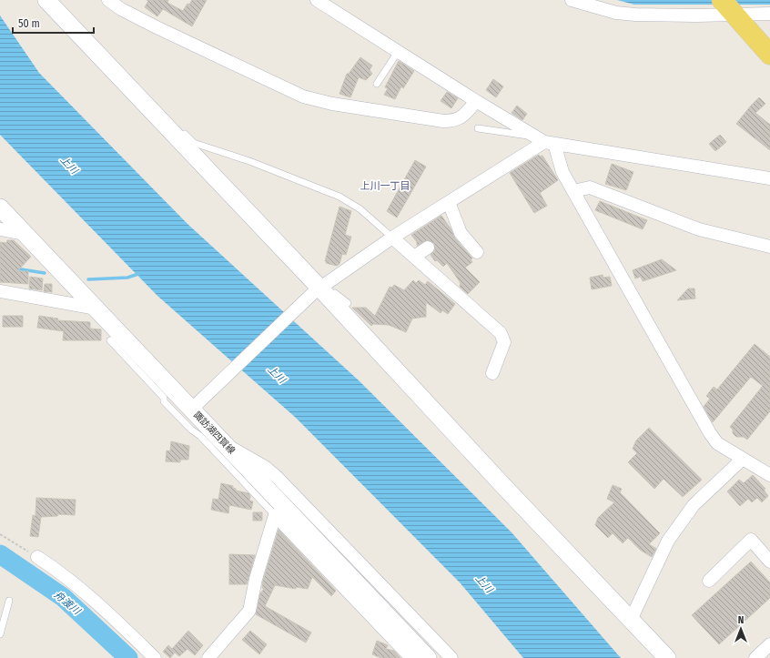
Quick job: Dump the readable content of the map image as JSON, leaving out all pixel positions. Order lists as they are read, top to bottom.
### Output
{
  "streets": {
    "street": ["諏訪湖四賀線"]
  },
  "districts": ["上川一丁目"],
  "water": ["上川", "舟渡川"],
  "scale_bar": "50 m",
  "north": "top"
}
